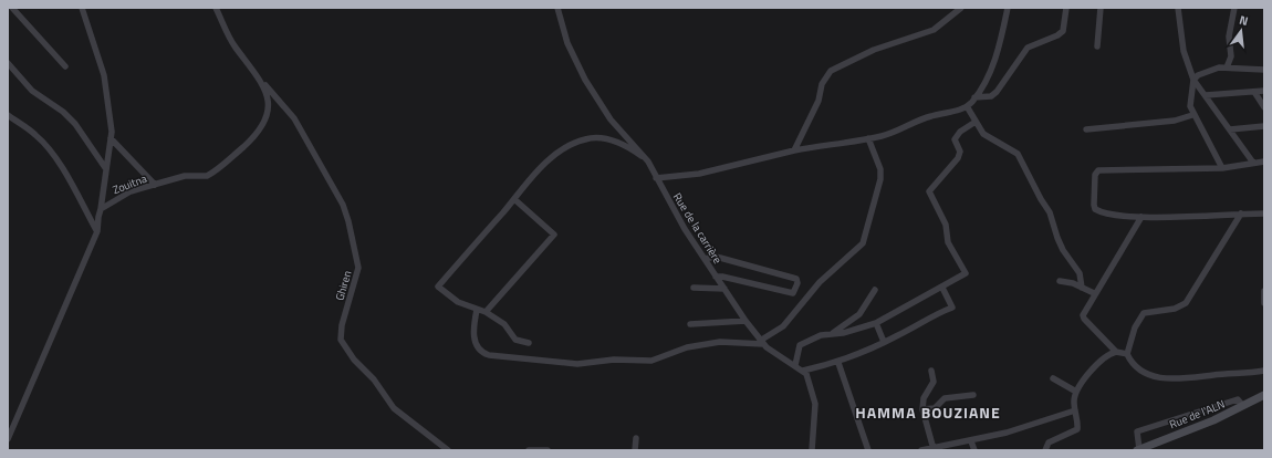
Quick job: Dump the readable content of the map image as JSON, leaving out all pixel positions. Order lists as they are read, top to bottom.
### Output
{
  "streets": {
    "main road": ["Rue de l'ALN"],
    "street": ["Zouitna", "Rue de la carrière", "Ghiren"]
  },
  "crossings": [
    ["Zouitna", "Ghiren"]
  ],
  "districts": ["HAMMA BOUZIANE"],
  "north": "top"
}
